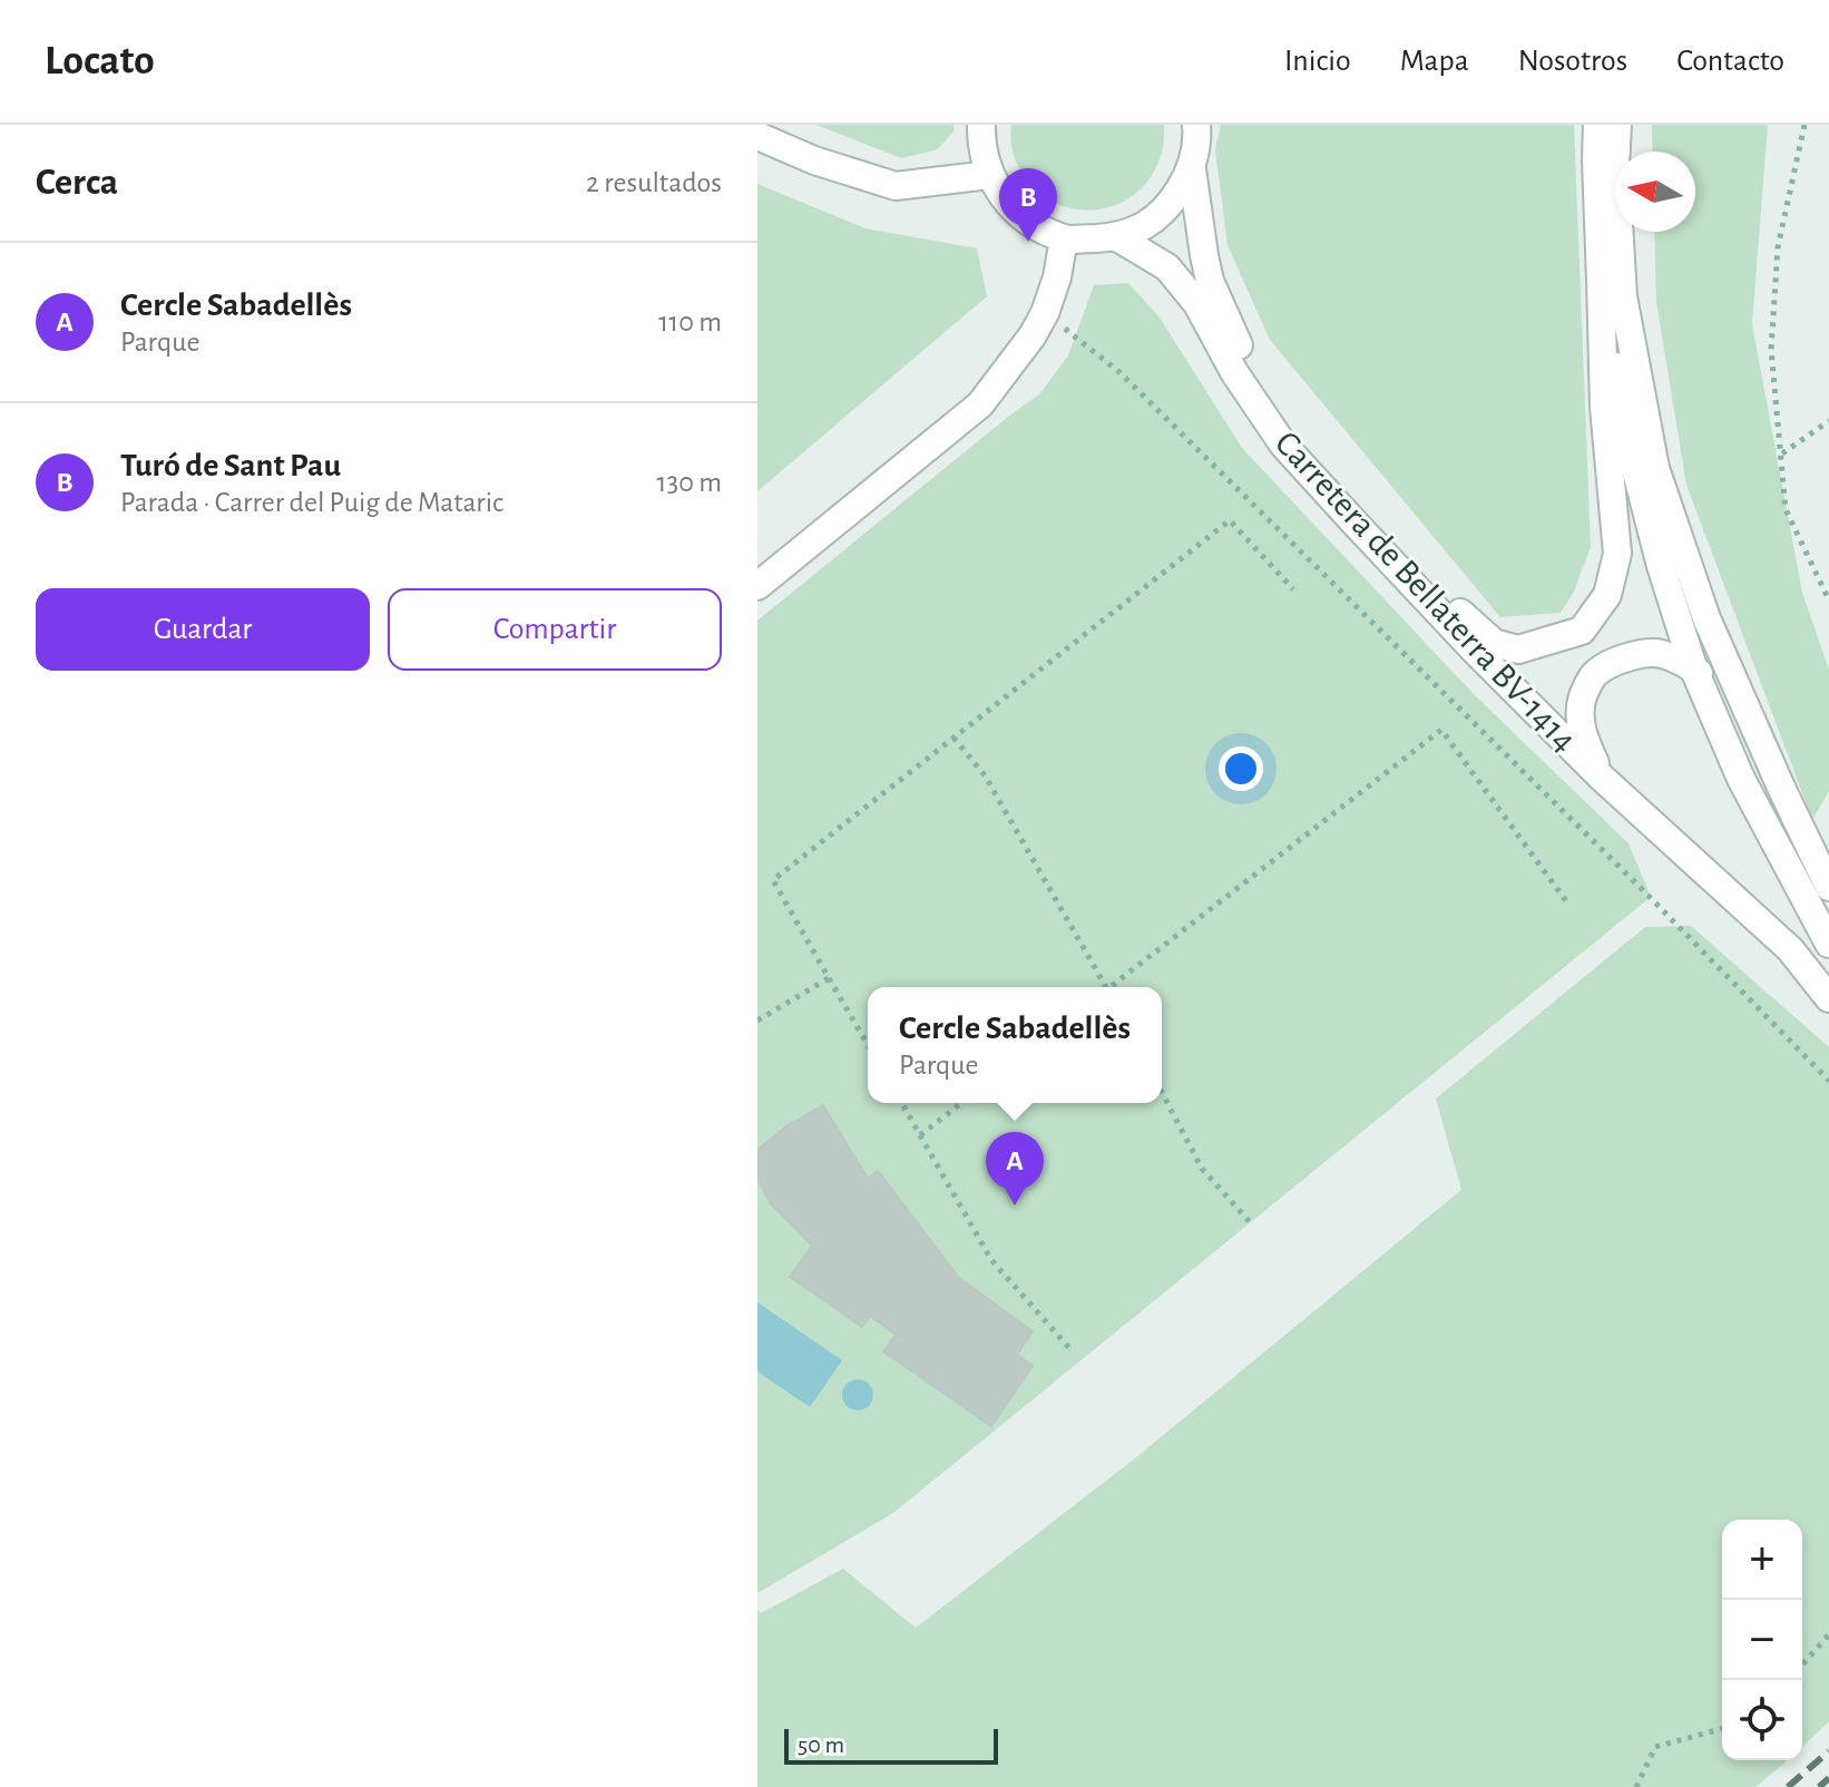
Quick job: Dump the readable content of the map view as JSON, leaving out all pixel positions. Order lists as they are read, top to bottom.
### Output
{
  "streets": {
    "street": ["Carretera de Bellaterra BV-1414"]
  },
  "scale_bar": "50 m",
  "north": "left",
  "page": {
    "header": "Locato",
    "nav": [
      "Inicio",
      "Mapa",
      "Nosotros",
      "Contacto"
    ],
    "heading": ["Cerca", "2 resultados"],
    "pins": ["B", "A"],
    "list": [
      {
        "mark": "A",
        "name": "Cercle Sabadellès",
        "note": "Parque",
        "value": "110 m"
      },
      {
        "mark": "B",
        "name": "Turó de Sant Pau",
        "note": "Parada · Carrer del Puig de Mataric",
        "value": "130 m"
      }
    ],
    "buttons": ["Guardar", "Compartir"],
    "popup": ["Cercle Sabadellès", "Parque"],
    "map_buttons": ["+", "−"],
    "scale": "50 m"
  }
}
